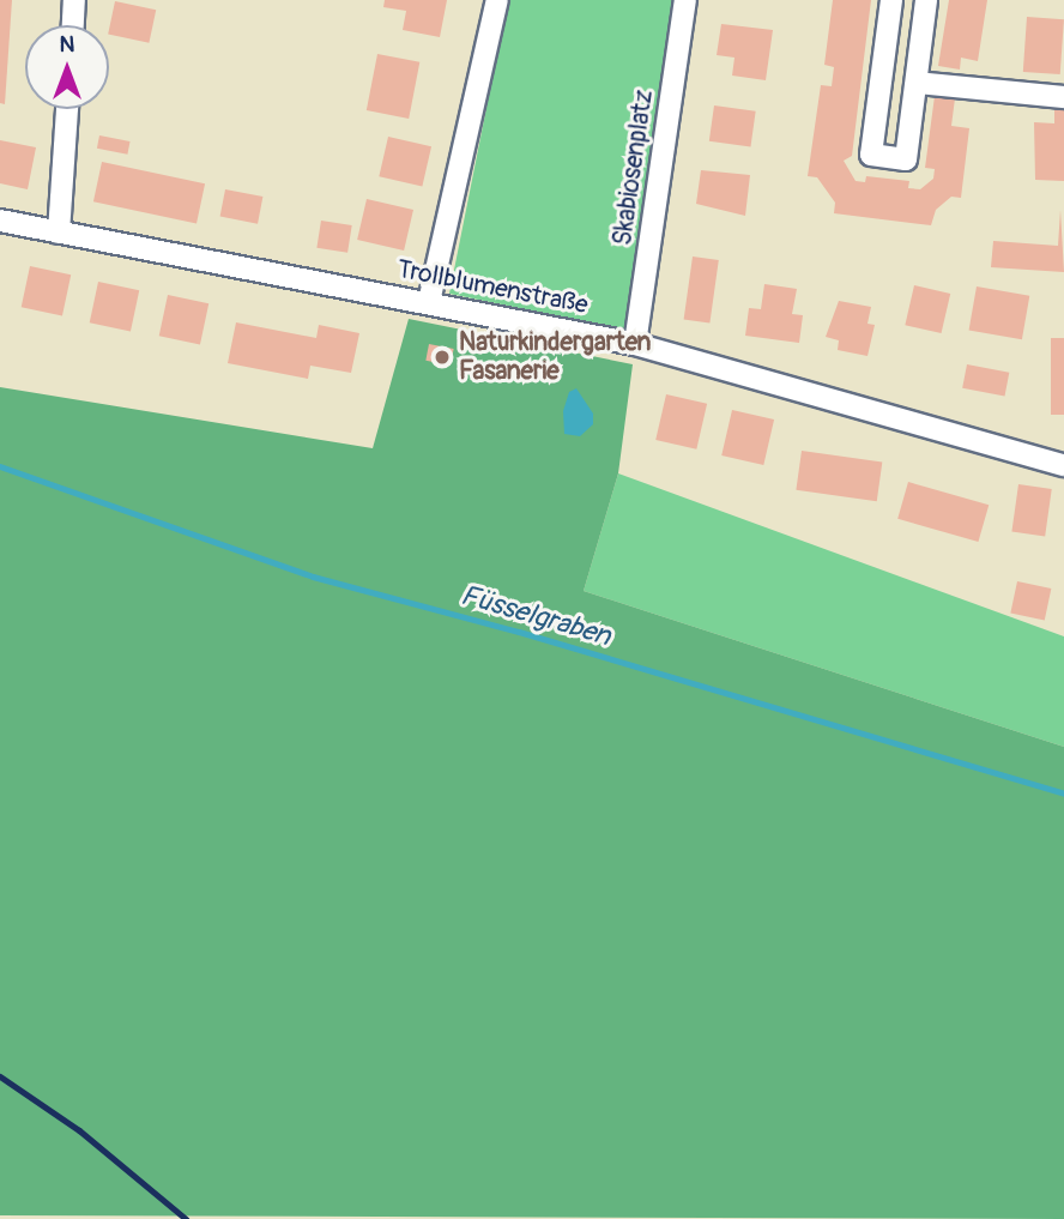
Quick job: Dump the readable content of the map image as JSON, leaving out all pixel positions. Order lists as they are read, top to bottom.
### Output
{
  "streets": {
    "street": ["Skabiosenplatz", "Trollblumenstraße"]
  },
  "crossings": [
    ["Skabiosenplatz", "Trollblumenstraße"]
  ],
  "water": ["Füsselgraben"],
  "places": ["Naturkindergarten Fasanerie"],
  "north": "top"
}
